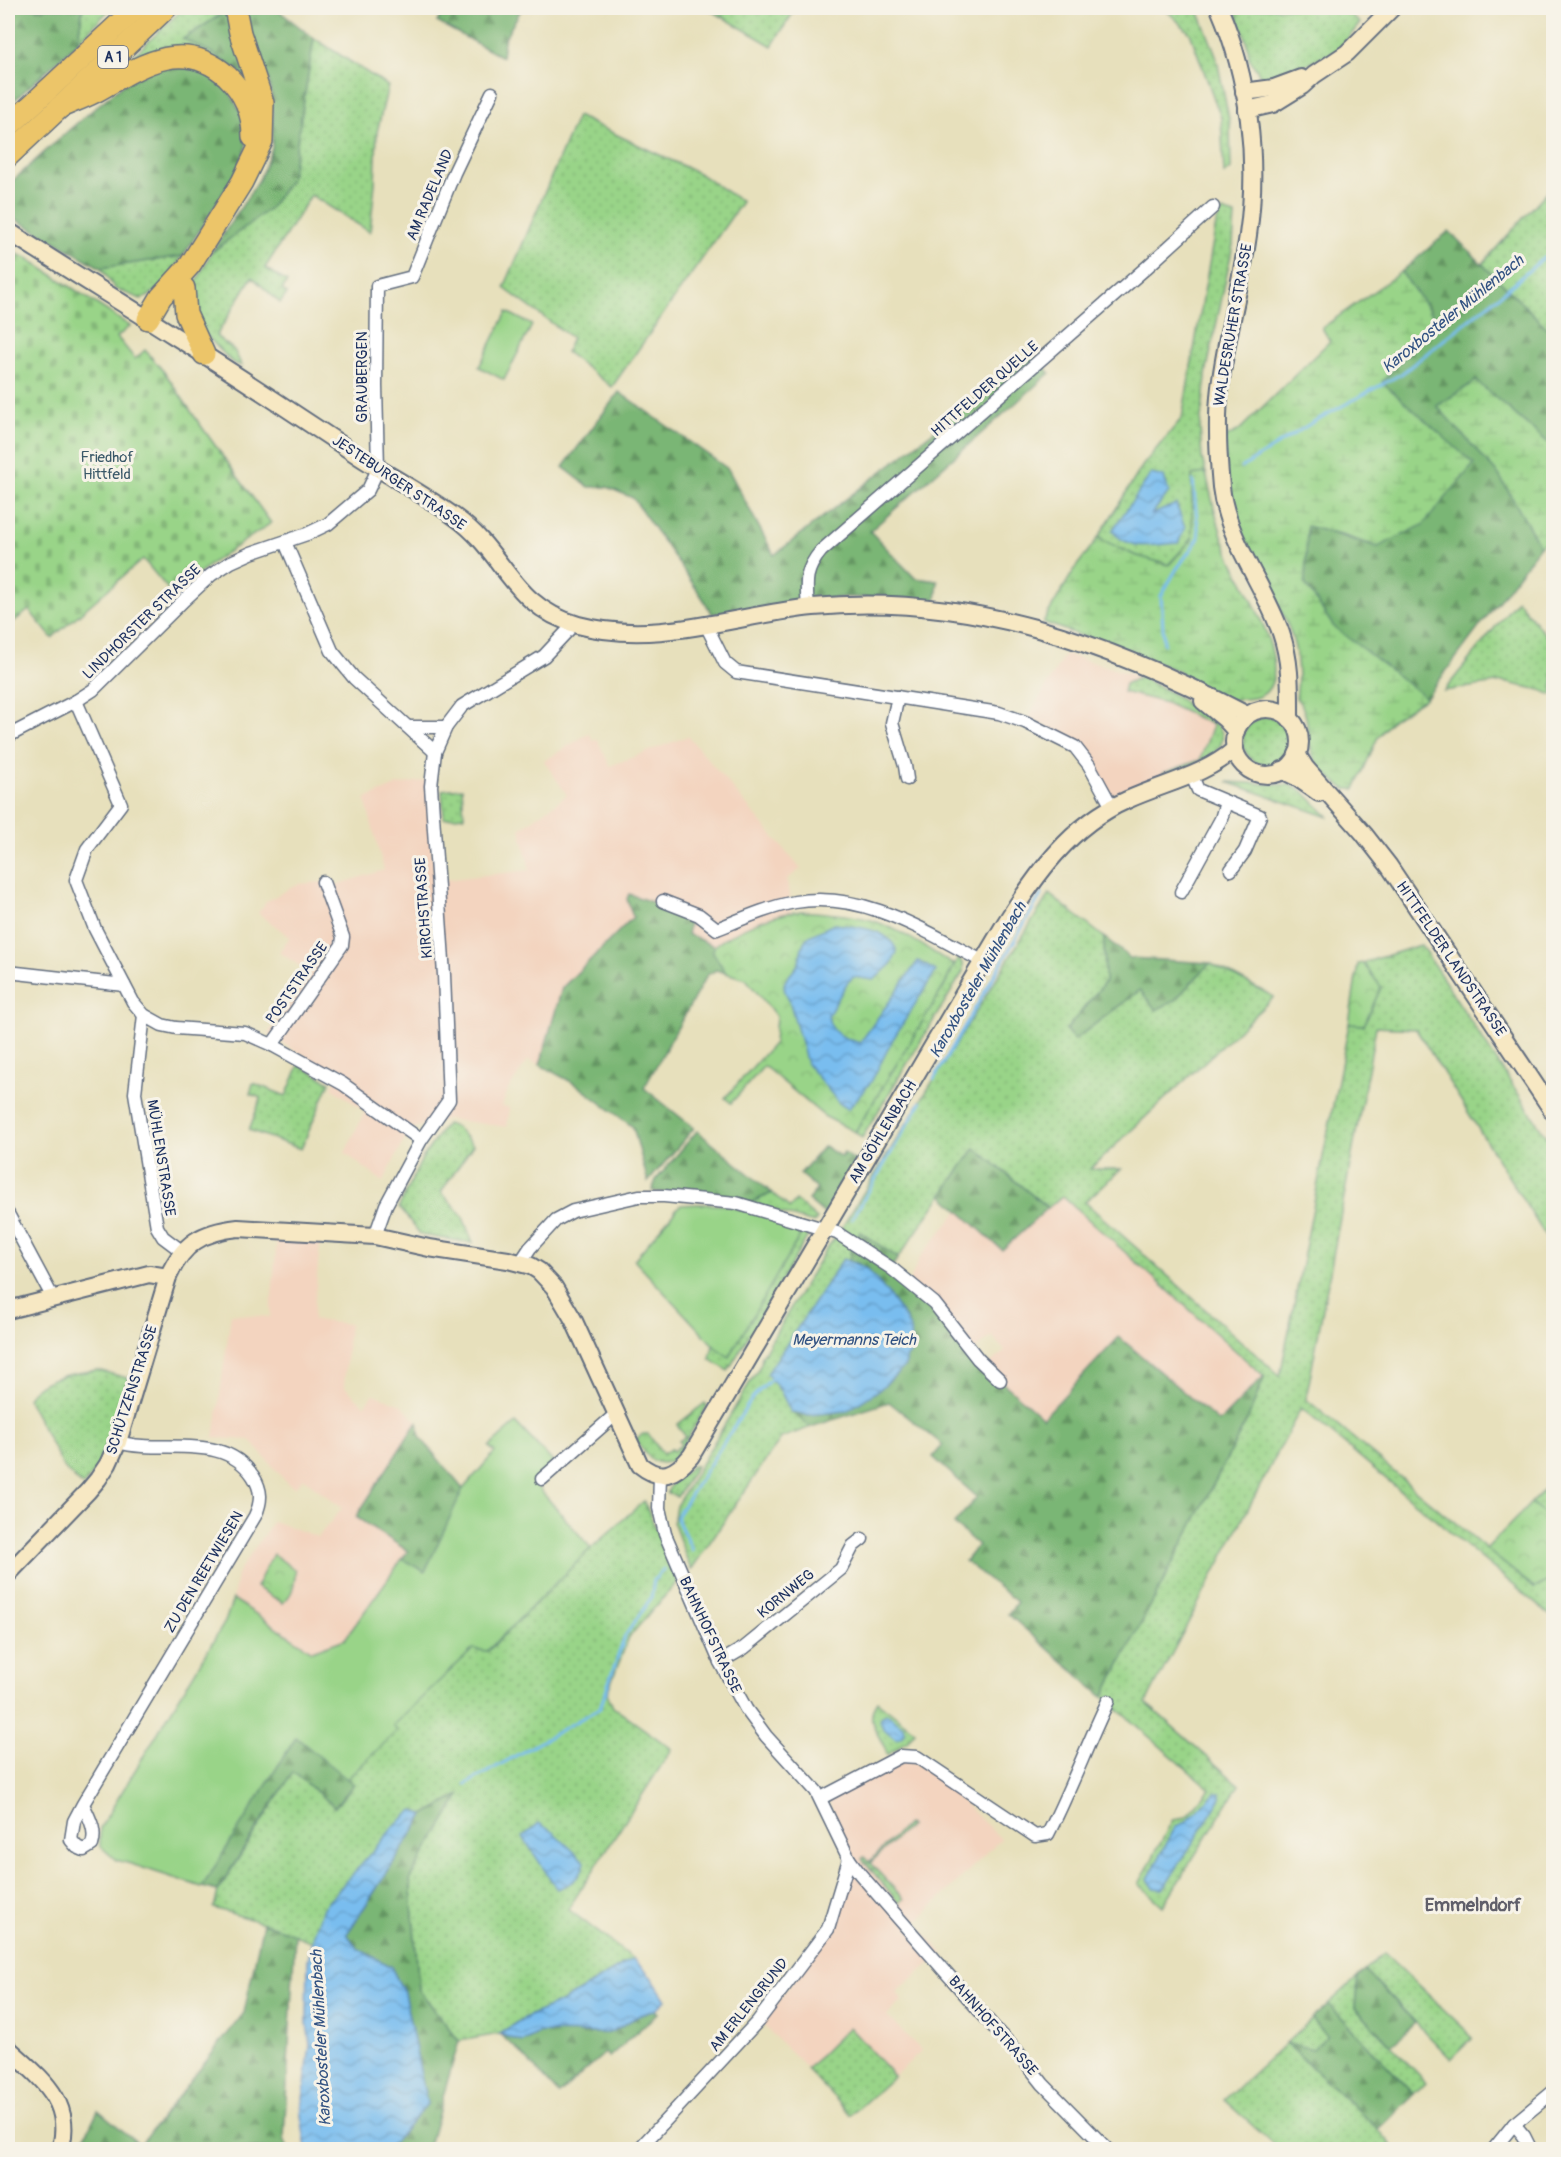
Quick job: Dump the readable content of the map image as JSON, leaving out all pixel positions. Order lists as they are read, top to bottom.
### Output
{
  "streets": {
    "highway": ["A 1"],
    "street": [
      "AM RADELAND",
      "WALDESRUHER STRASSE",
      "GRAUBERGEN",
      "HITTFELDER QUELLE",
      "JESTEBURGER STRASSE",
      "LINDHORSTER STRASSE",
      "KIRCHSTRASSE",
      "HITTFELDER LANDSTRASSE",
      "POSTSTRASSE",
      "AM GÖHLENBACH",
      "MÜHLENSTRASSE",
      "SCHÜTZENSTRASSE",
      "ZU DEN REETWIESEN",
      "KORNWEG",
      "BAHNHOFSTRASSE",
      "AM ERLENGRUND"
    ]
  },
  "crossings": [
    ["AM RADELAND", "GRAUBERGEN"],
    ["WALDESRUHER STRASSE", "HITTFELDER LANDSTRASSE"],
    ["WALDESRUHER STRASSE", "AM GÖHLENBACH"],
    ["GRAUBERGEN", "JESTEBURGER STRASSE"],
    ["GRAUBERGEN", "LINDHORSTER STRASSE"],
    ["HITTFELDER QUELLE", "JESTEBURGER STRASSE"],
    ["JESTEBURGER STRASSE", "LINDHORSTER STRASSE"],
    ["JESTEBURGER STRASSE", "KIRCHSTRASSE"],
    ["HITTFELDER LANDSTRASSE", "AM GÖHLENBACH"],
    ["AM GÖHLENBACH", "BAHNHOFSTRASSE"],
    ["MÜHLENSTRASSE", "SCHÜTZENSTRASSE"],
    ["SCHÜTZENSTRASSE", "ZU DEN REETWIESEN"],
    ["KORNWEG", "BAHNHOFSTRASSE"],
    ["BAHNHOFSTRASSE", "AM ERLENGRUND"]
  ],
  "districts": ["Emmelndorf"],
  "water": ["Karoxbosteler Mühlenbach", "Meyermanns Teich"],
  "parks": ["Friedhof Hittfeld"]
}
